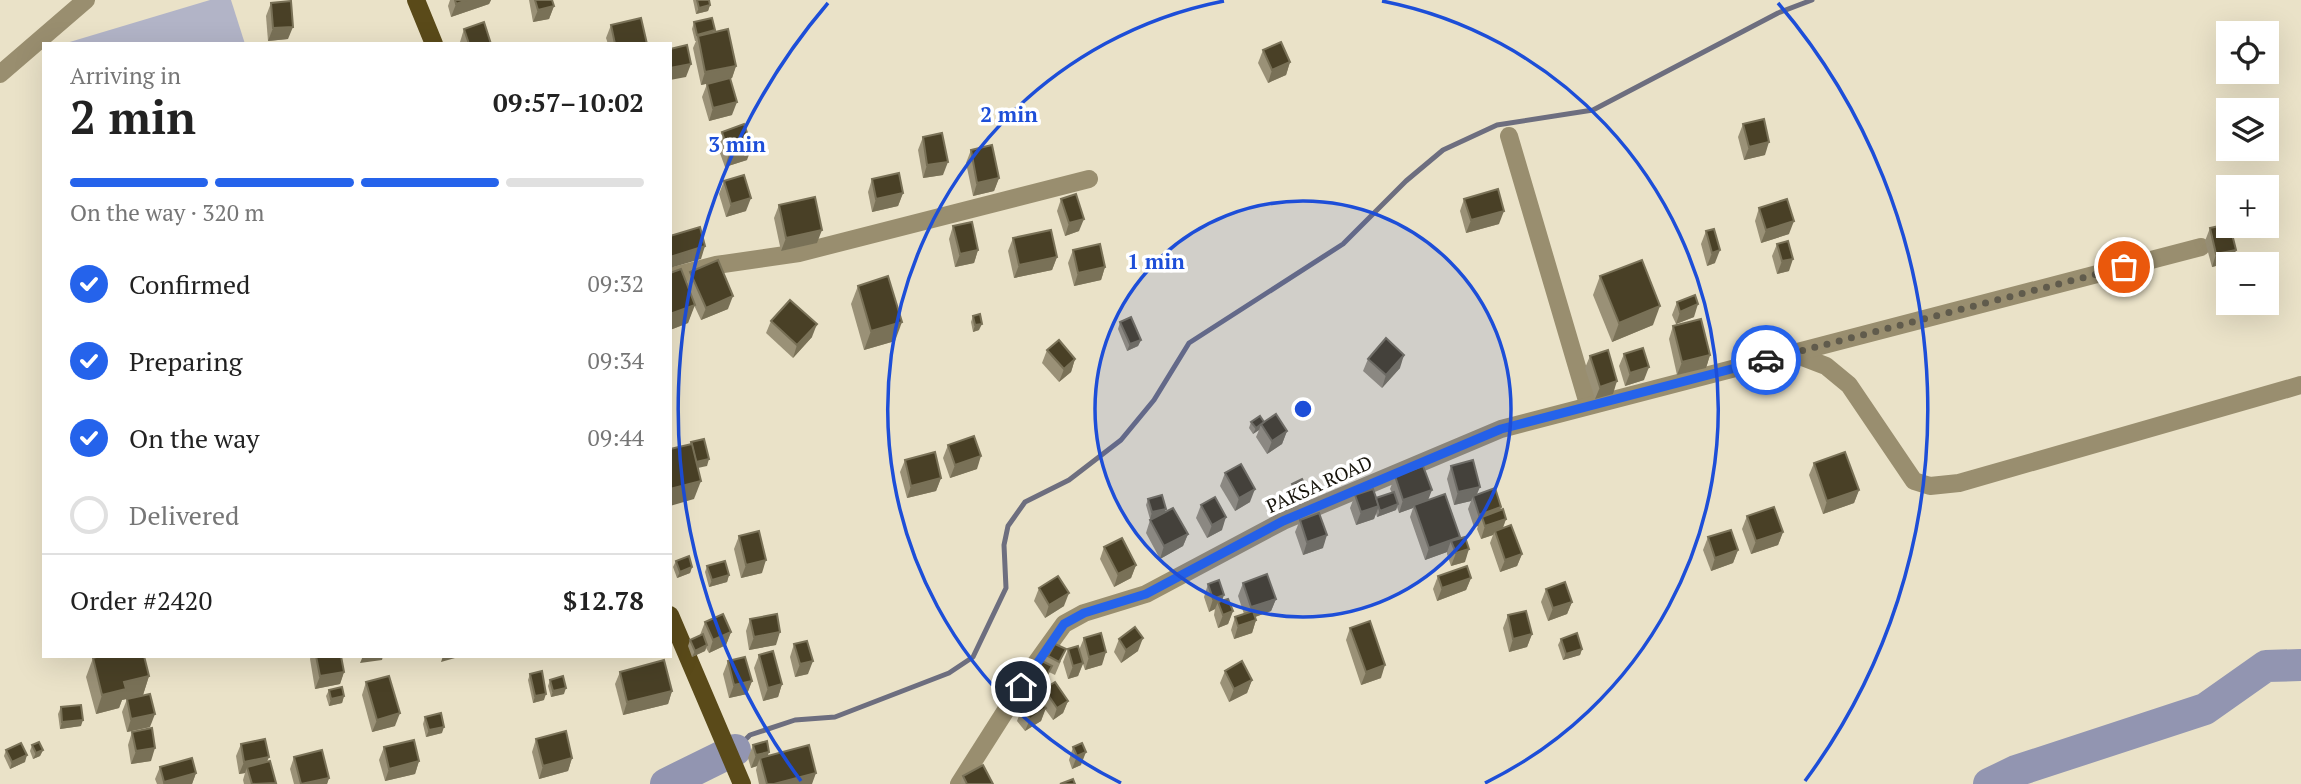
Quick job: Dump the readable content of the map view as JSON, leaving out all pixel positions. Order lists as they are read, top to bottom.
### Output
{
  "streets": {
    "street": ["PAKSA ROAD"]
  },
  "page": {
    "map_buttons": ["+", "−"],
    "heading": ["2 min", "Arriving in", "09:57–10:02"],
    "panel": ["Order #2420", "$12.78"],
    "bar": "On the way · 320 m",
    "list": [
      ["Confirmed", "09:32"],
      ["Preparing", "09:34"],
      ["On the way", "09:44"],
      "Delivered"
    ]
  },
  "rings": ["2 min", "3 min", "1 min"]
}
